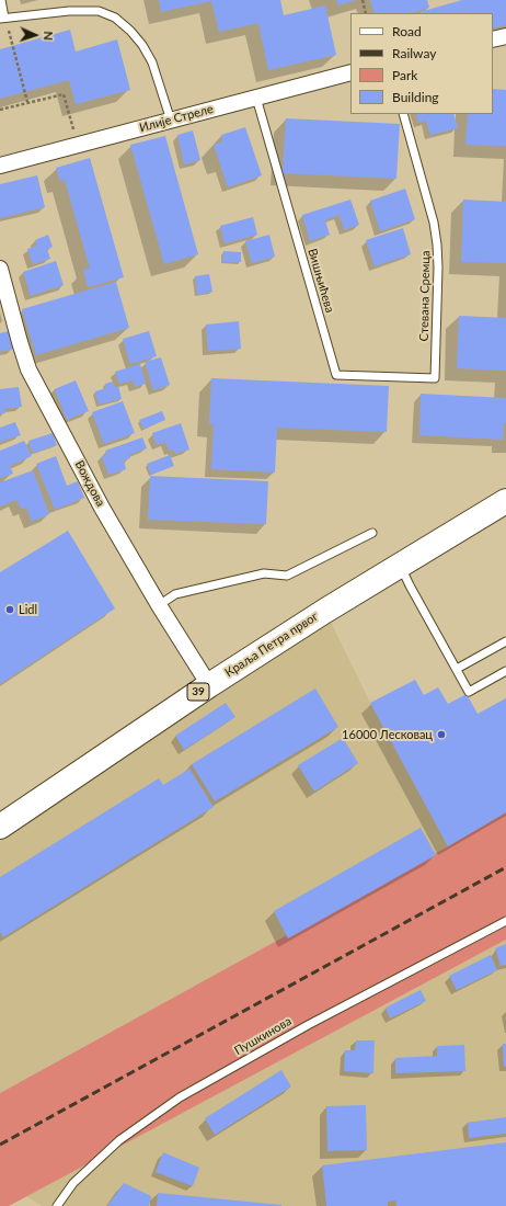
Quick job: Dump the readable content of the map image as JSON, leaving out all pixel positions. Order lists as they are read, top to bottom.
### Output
{
  "streets": {
    "main road": ["Краља Петра првог", "39"],
    "street": ["Илије Стреле", "Вождова"],
    "lane": ["Вишњићева", "Стевана Сремца", "Пушкинова"]
  },
  "crossings": [
    ["Илије Стреле", "Вишњићева"],
    ["Вишњићева", "Стевана Сремца"],
    ["Вождова", "Краља Петра првог"]
  ],
  "places": ["Lidl", "16000 Лесковац"],
  "legend": [
    "Road",
    "Railway",
    "Park",
    "Building"
  ],
  "north": "right"
}
